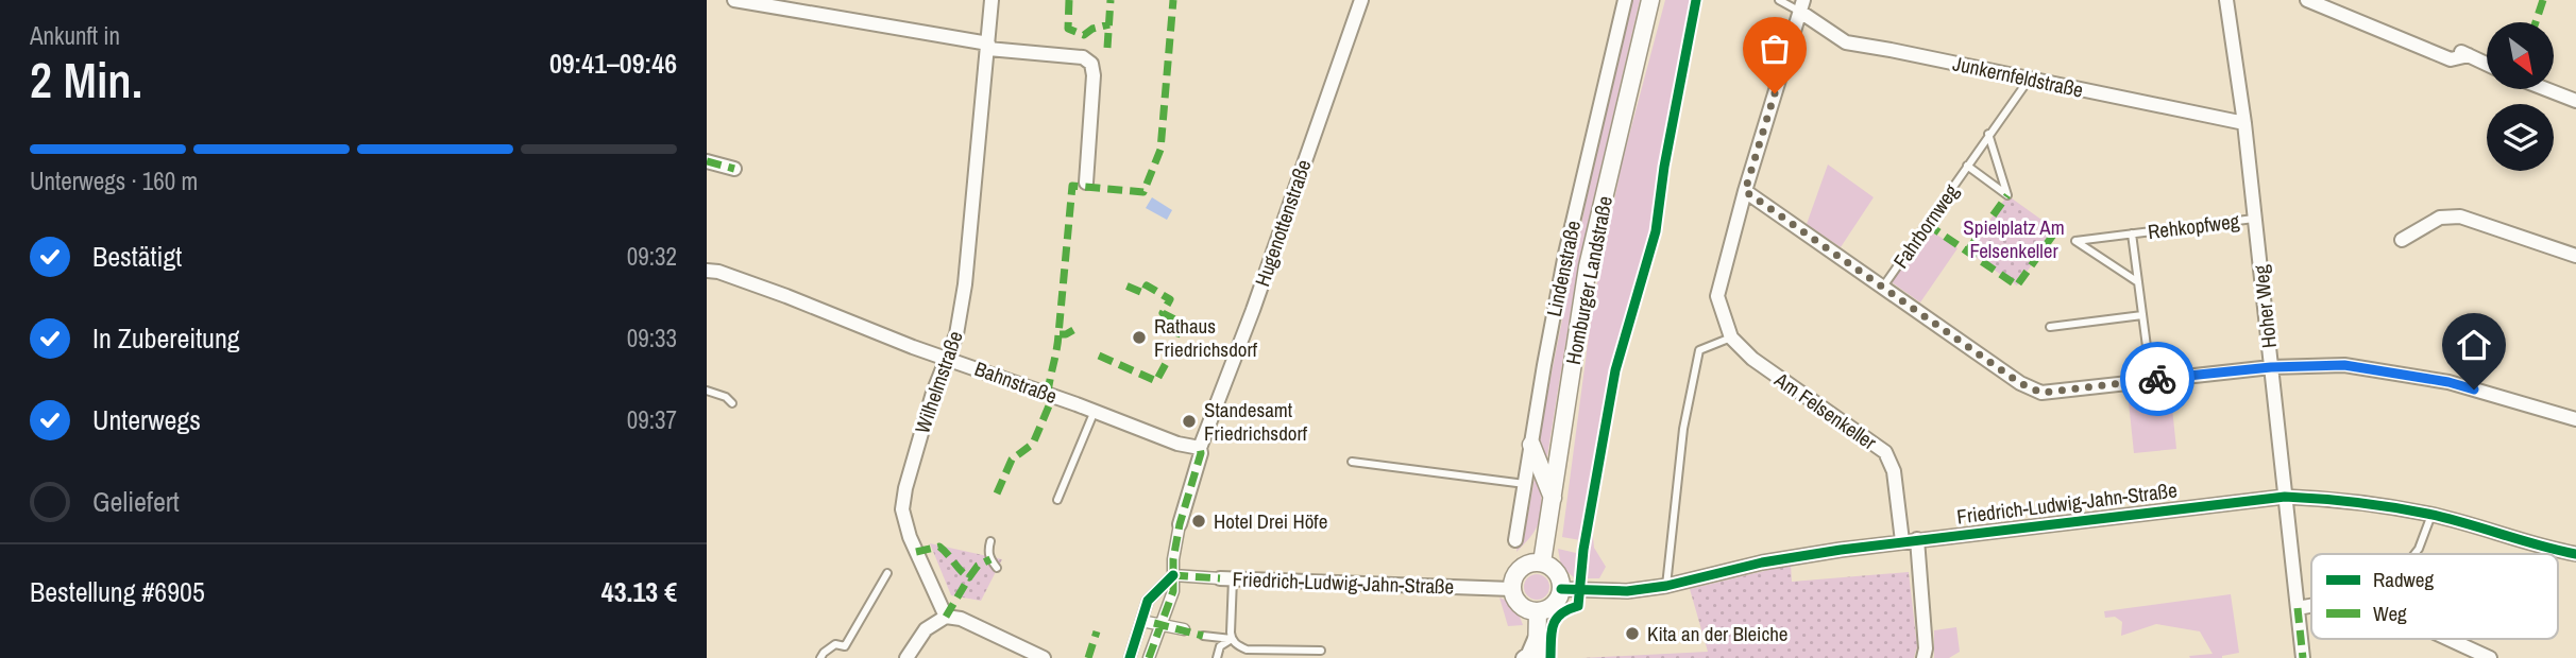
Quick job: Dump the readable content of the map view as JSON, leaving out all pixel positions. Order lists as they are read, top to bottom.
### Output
{
  "streets": {
    "street": [
      "Junkernfeldstraße",
      "Hugenottenstraße",
      "Lindenstraße",
      "Homburger Landstraße",
      "Hoher Weg",
      "Wilhelmstraße",
      "Bahnstraße",
      "Am Felsenkeller",
      "Friedrich-Ludwig-Jahn-Straße"
    ],
    "lane": ["Fahrbornweg", "Rehkopfweg"]
  },
  "crossings": [
    ["Junkernfeldstraße", "Fahrbornweg"],
    ["Junkernfeldstraße", "Hoher Weg"],
    ["Junkernfeldstraße", "Am Felsenkeller"],
    ["Hugenottenstraße", "Bahnstraße"],
    ["Hugenottenstraße", "Friedrich-Ludwig-Jahn-Straße"],
    ["Rehkopfweg", "Hoher Weg"],
    ["Homburger Landstraße", "Friedrich-Ludwig-Jahn-Straße"],
    ["Hoher Weg", "Friedrich-Ludwig-Jahn-Straße"],
    ["Wilhelmstraße", "Bahnstraße"],
    ["Am Felsenkeller", "Friedrich-Ludwig-Jahn-Straße"]
  ],
  "parks": ["Spielplatz Am Felsenkeller"],
  "places": [
    "Rathaus Friedrichsdorf",
    "Standesamt Friedrichsdorf",
    "Hotel Drei Höfe",
    "Kita an der Bleiche"
  ],
  "legend": ["Radweg", "Weg"],
  "north": "bottom right",
  "page": {
    "heading": ["2 Min.", "Ankunft in", "09:41–09:46"],
    "panel": ["Bestellung #6905", "43.13 €"],
    "bar": "Unterwegs · 160 m",
    "list": [
      ["Bestätigt", "09:32"],
      ["In Zubereitung", "09:33"],
      ["Unterwegs", "09:37"],
      "Geliefert"
    ]
  }
}
